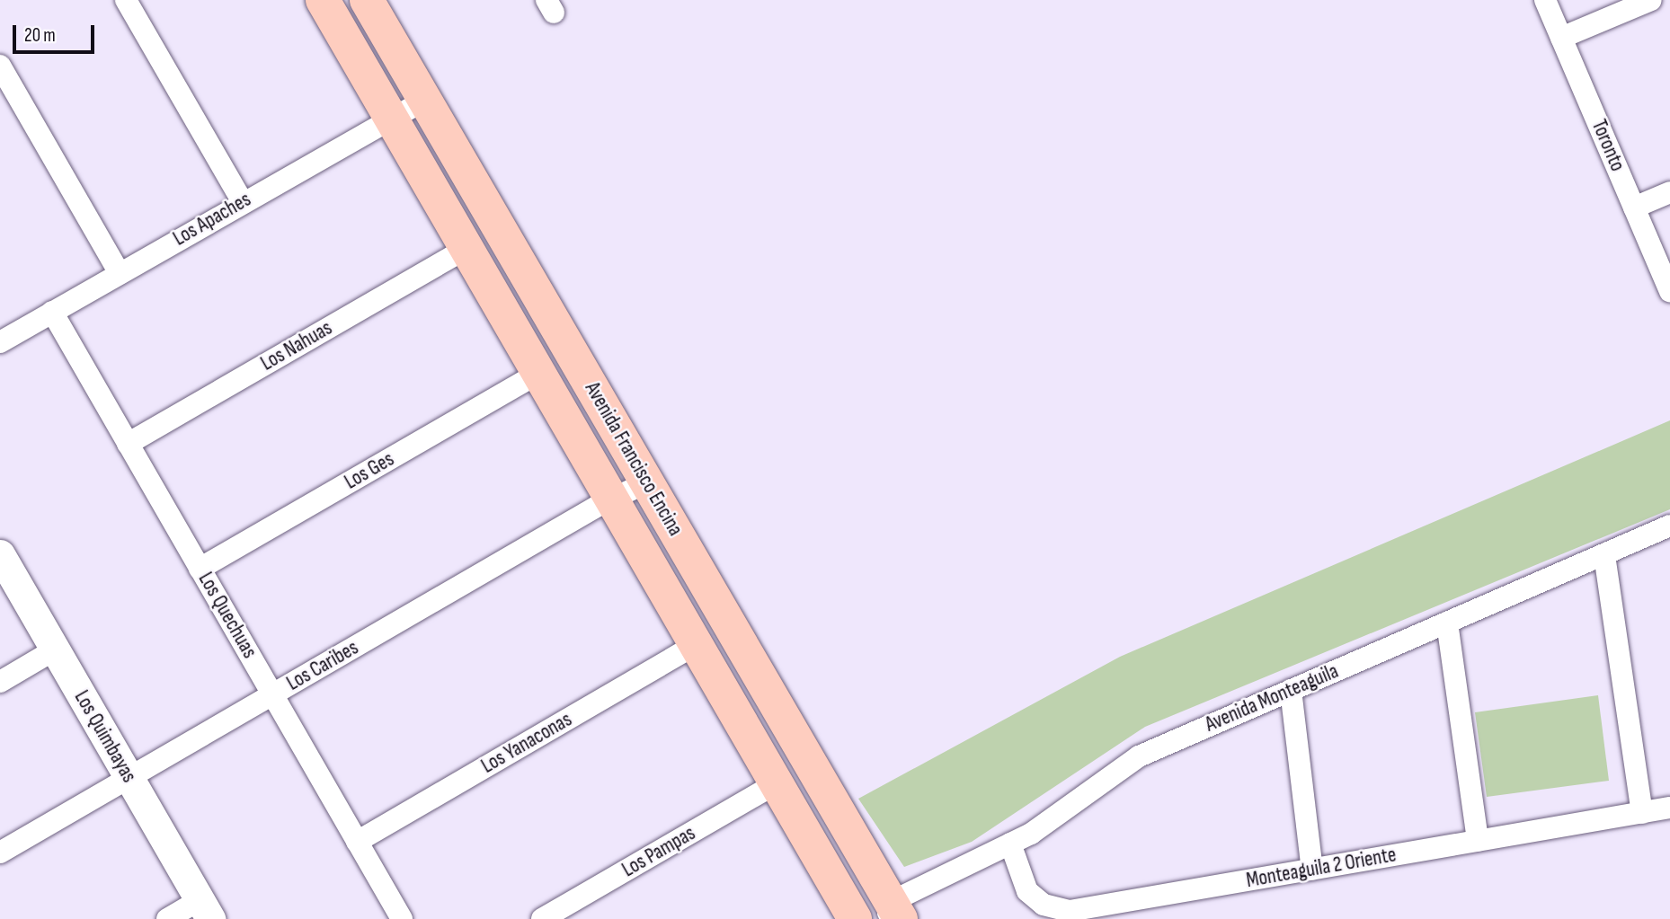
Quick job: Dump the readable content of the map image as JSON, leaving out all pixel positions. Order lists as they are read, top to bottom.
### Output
{
  "streets": {
    "main road": ["Avenida Francisco Encina"],
    "street": [
      "Toronto",
      "Los Apaches",
      "Los Nahuas",
      "Los Ges",
      "Los Quechuas",
      "Los Caribes",
      "Avenida Monteaguila",
      "Los Quimbayas",
      "Los Yanaconas",
      "Los Pampas",
      "Monteaguila 2 Oriente"
    ]
  },
  "crossings": [
    ["Los Apaches", "Avenida Francisco Encina"],
    ["Los Apaches", "Los Quechuas"],
    ["Los Nahuas", "Avenida Francisco Encina"],
    ["Los Nahuas", "Los Quechuas"],
    ["Avenida Francisco Encina", "Los Ges"],
    ["Avenida Francisco Encina", "Los Caribes"],
    ["Avenida Francisco Encina", "Avenida Monteaguila"],
    ["Avenida Francisco Encina", "Los Yanaconas"],
    ["Avenida Francisco Encina", "Los Pampas"],
    ["Los Ges", "Los Quechuas"],
    ["Los Quechuas", "Los Caribes"],
    ["Los Quechuas", "Los Yanaconas"],
    ["Los Caribes", "Los Quimbayas"],
    ["Avenida Monteaguila", "Monteaguila 2 Oriente"]
  ],
  "scale_bar": "20 m"
}
